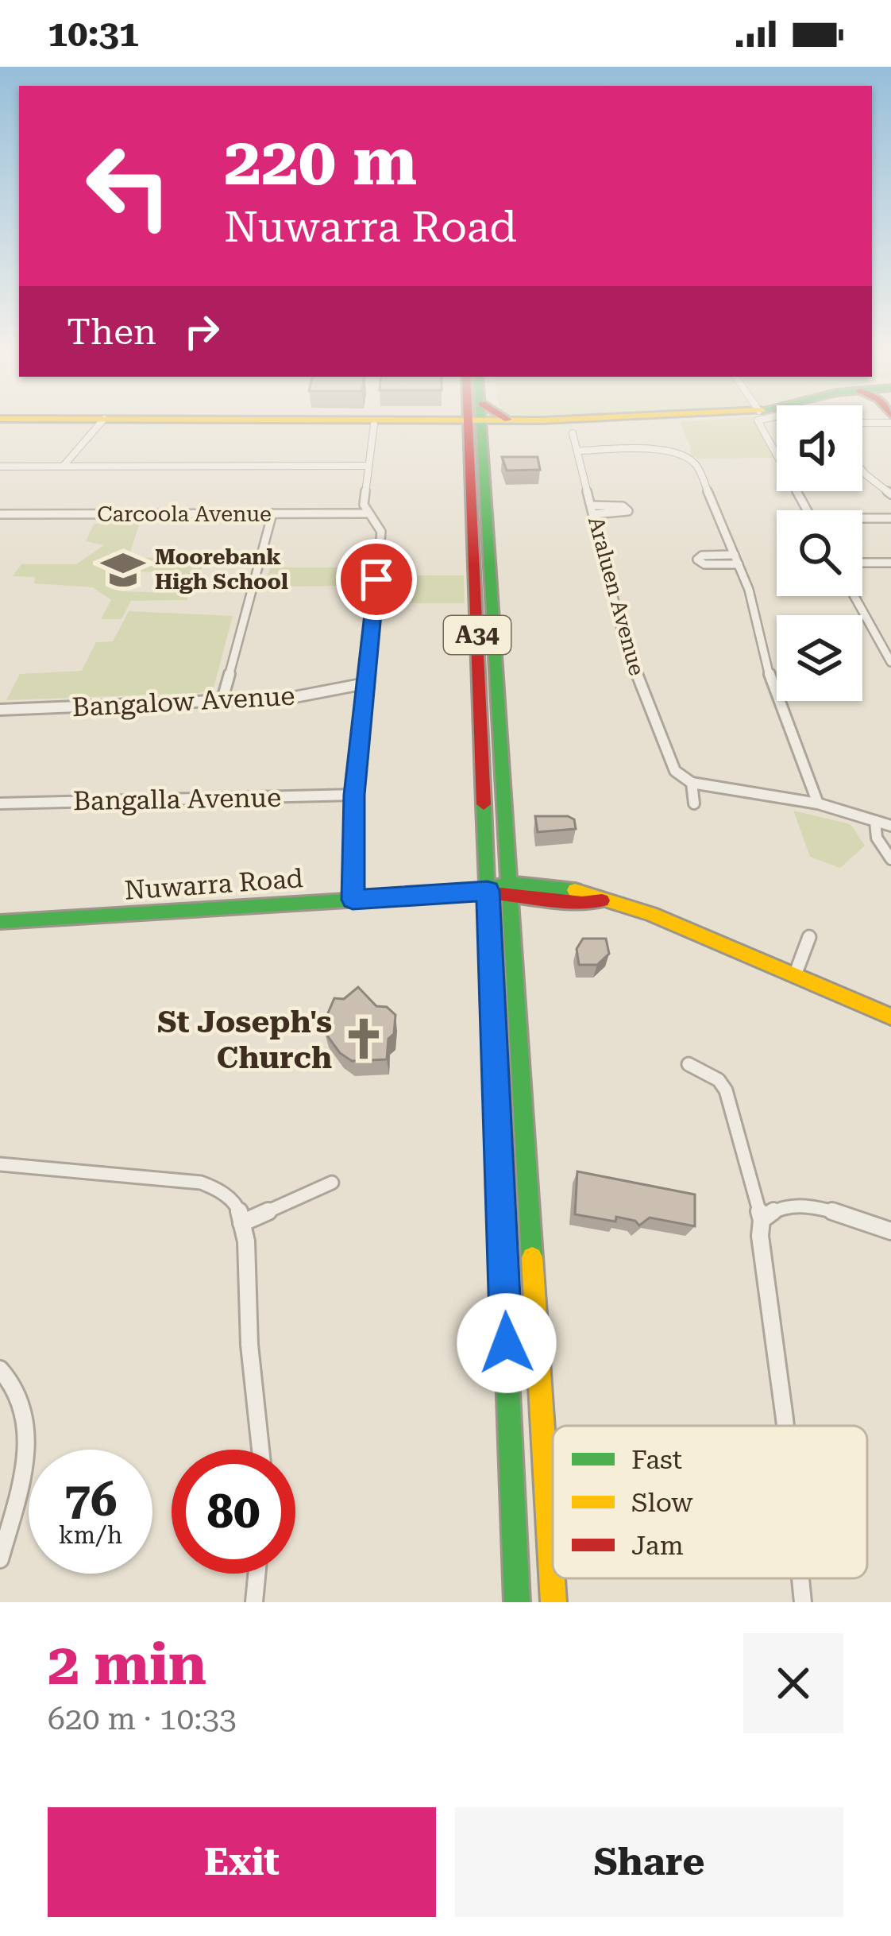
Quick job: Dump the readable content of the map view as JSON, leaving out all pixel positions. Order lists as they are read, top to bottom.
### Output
{
  "streets": {
    "main road": ["A34", "Nuwarra Road"],
    "street": [
      "Carcoola Avenue",
      "Araluen Avenue",
      "Bangalow Avenue",
      "Bangalla Avenue"
    ]
  },
  "crossings": [
    ["A34", "Nuwarra Road"]
  ],
  "places": {
    "school or university": ["Moorebank High School"],
    "church": ["St Joseph's Church"]
  },
  "legend": ["Fast", "Slow", "Jam"],
  "page": {
    "status": "10:31",
    "turn": ["220 m", "Nuwarra Road"],
    "then": "Then",
    "speed": "76 km/h",
    "limit": "80",
    "heading": ["2 min", "620 m · 10:33"],
    "buttons": ["Exit", "Share"]
  }
}
